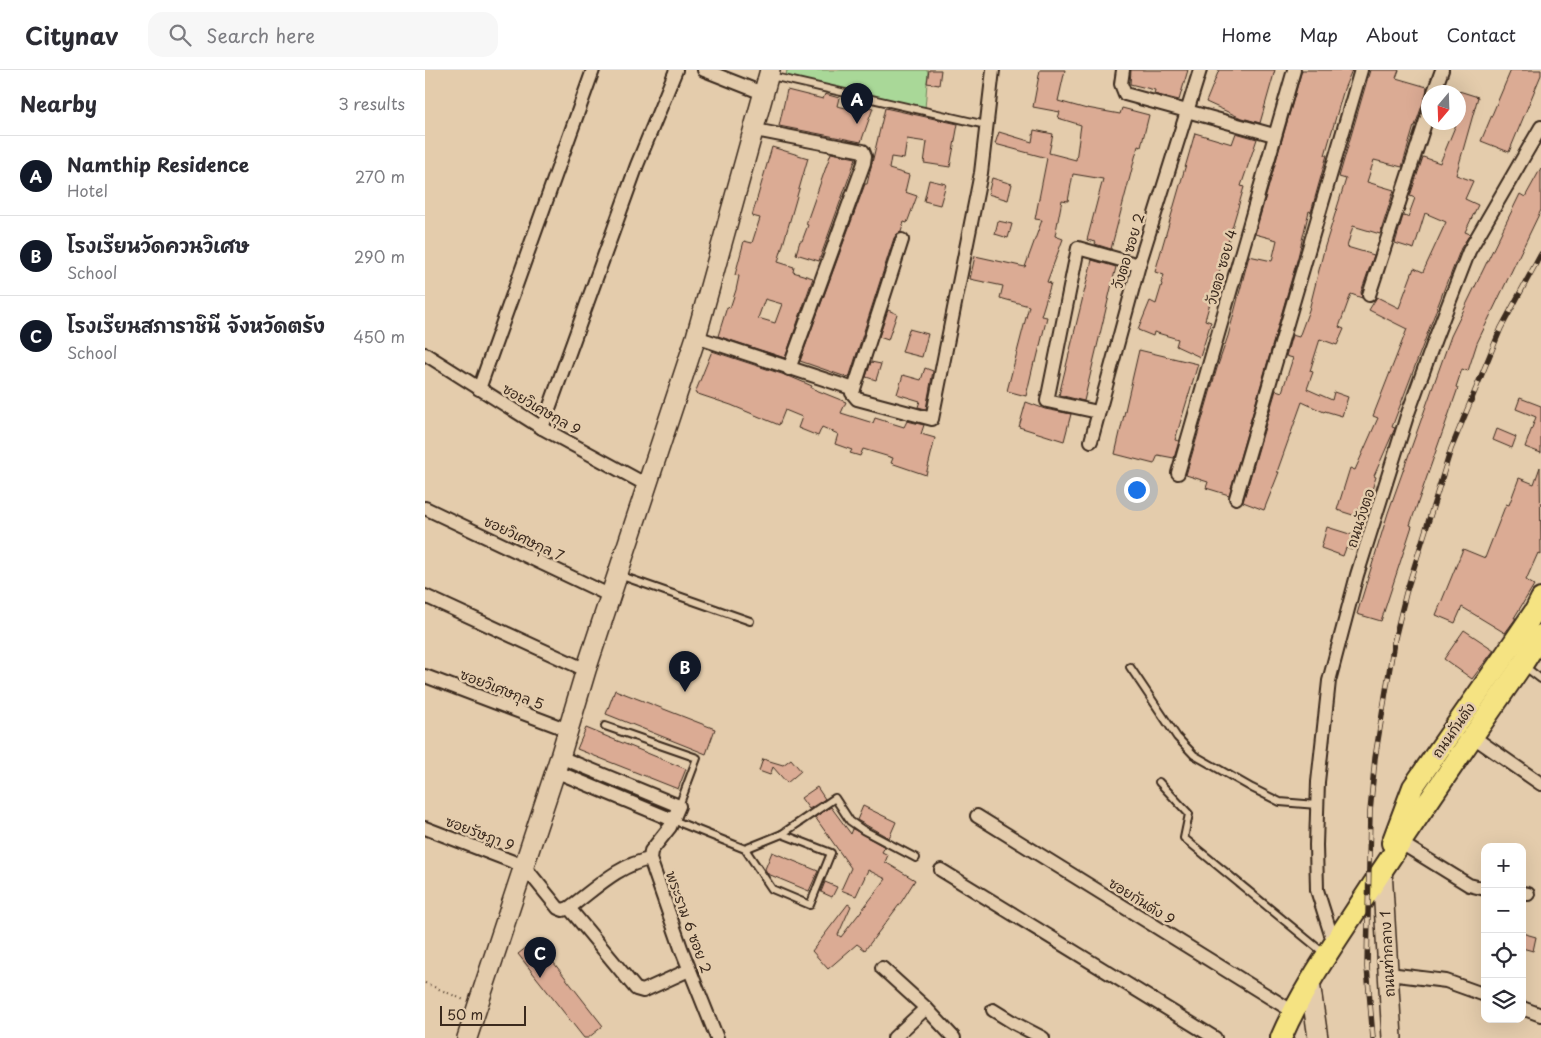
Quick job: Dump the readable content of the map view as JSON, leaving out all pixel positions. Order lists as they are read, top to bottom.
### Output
{
  "streets": {
    "main road": ["ถนนกันตัง"],
    "street": [
      "วังตอ ซอย 2",
      "วังตอ ซอย 4",
      "ซอยวิเศษกุล 9",
      "ถนนวังตอ",
      "ซอยวิเศษกุล 7",
      "ซอยวิเศษกุล 5",
      "ซอยรัษฎา 9",
      "ซอยกันตัง 9",
      "พระราม 6 ซอย 2",
      "ถนนท่ากลาง 1"
    ]
  },
  "crossings": [
    ["ถนนวังตอ", "ถนนกันตัง"],
    ["ถนนกันตัง", "ซอยกันตัง 9"],
    ["ถนนกันตัง", "ถนนท่ากลาง 1"]
  ],
  "scale_bar": "50 m",
  "north": "bottom",
  "page": {
    "header": "Citynav",
    "search": "Search here",
    "nav": [
      "Home",
      "Map",
      "About",
      "Contact"
    ],
    "heading": ["Nearby", "3 results"],
    "pins": ["A", "B", "C"],
    "list": [
      {
        "mark": "A",
        "name": "Namthip Residence",
        "note": "Hotel",
        "value": "270 m"
      },
      {
        "mark": "B",
        "name": "โรงเรียนวัดควนวิเศษ",
        "note": "School",
        "value": "290 m"
      },
      {
        "mark": "C",
        "name": "โรงเรียนสภาราชินี จังหวัดตรัง",
        "note": "School",
        "value": "450 m"
      }
    ],
    "map_buttons": ["+", "−"],
    "scale": "50 m"
  }
}
